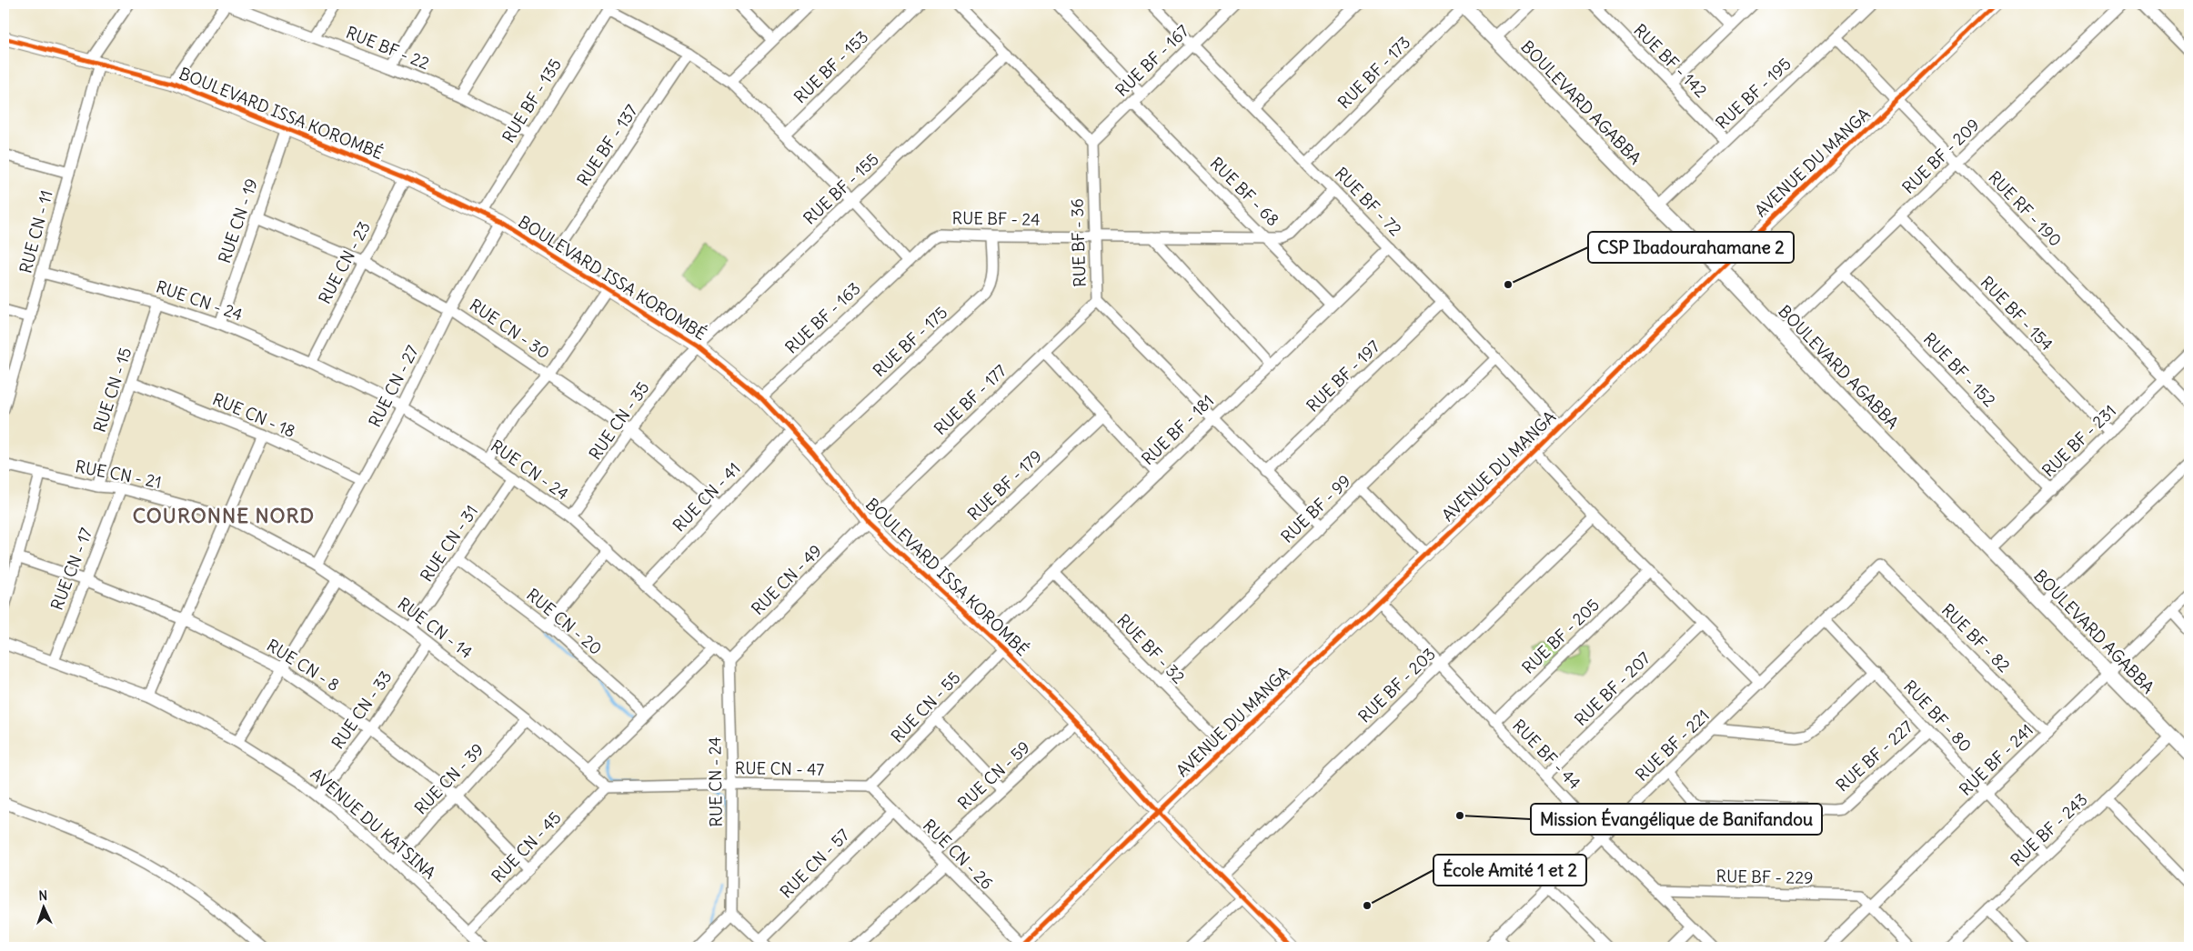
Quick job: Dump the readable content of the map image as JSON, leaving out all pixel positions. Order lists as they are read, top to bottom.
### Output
{
  "streets": {
    "main road": ["BOULEVARD AGABBA"],
    "street": [
      "RUE BF - 22",
      "RUE BF - 167",
      "RUE BF - 142",
      "RUE BF - 153",
      "RUE BF - 173",
      "RUE BF - 195",
      "RUE BF - 135",
      "BOULEVARD ISSA KOROMBÉ",
      "RUE BF - 137",
      "RUE BF - 209",
      "AVENUE DU MANGA",
      "RUE BF - 155",
      "RUE BF - 68",
      "RUE BF - 72",
      "RUE RF - 190",
      "RUE BF - 24",
      "RUE CN - 19",
      "RUE CN - 11",
      "RUE BF - 36",
      "RUE CN - 23",
      "RUE CN - 24",
      "RUE BF - 154",
      "RUE BF - 163",
      "RUE CN - 30",
      "RUE BF - 175",
      "RUE BF - 152",
      "RUE BF - 197",
      "RUE CN - 27",
      "RUE CN - 15",
      "RUE BF - 177",
      "RUE CN - 18",
      "RUE CN - 35",
      "RUE BF - 181",
      "RUE BF - 231",
      "RUE CN - 21",
      "RUE BF - 179",
      "RUE CN - 41",
      "RUE BF - 99",
      "RUE CN - 31",
      "RUE CN - 17",
      "RUE CN - 49",
      "RUE CN - 20",
      "RUE CN - 14",
      "RUE BF - 205",
      "RUE BF - 82",
      "RUE BF - 32",
      "RUE CN - 8",
      "RUE BF - 203",
      "RUE BF - 207",
      "RUE CN - 55",
      "RUE CN - 33",
      "RUE BF - 80",
      "RUE BF - 221",
      "RUE BF - 44",
      "RUE BF - 227",
      "RUE BF - 241",
      "RUE CN - 47",
      "RUE CN - 59",
      "RUE CN - 39",
      "AVENUE DU KATSINA",
      "RUE BF - 243",
      "RUE CN - 45",
      "RUE CN - 26",
      "RUE CN - 57",
      "RUE BF - 229"
    ]
  },
  "crossings": [
    ["RUE BF - 22", "RUE BF - 135"],
    ["RUE BF - 167", "RUE BF - 68"],
    ["RUE BF - 167", "RUE BF - 72"],
    ["RUE BF - 167", "RUE BF - 36"],
    ["RUE BF - 142", "RUE BF - 195"],
    ["RUE BF - 173", "BOULEVARD AGABBA"],
    ["RUE BF - 173", "RUE BF - 72"],
    ["RUE BF - 195", "BOULEVARD AGABBA"],
    ["RUE BF - 195", "RUE RF - 190"],
    ["RUE BF - 135", "BOULEVARD ISSA KOROMBÉ"],
    ["BOULEVARD AGABBA", "RUE BF - 209"],
    ["BOULEVARD AGABBA", "AVENUE DU MANGA"],
    ["BOULEVARD AGABBA", "RUE BF - 231"],
    ["BOULEVARD AGABBA", "RUE BF - 241"],
    ["BOULEVARD AGABBA", "RUE BF - 243"],
    ["BOULEVARD ISSA KOROMBÉ", "RUE BF - 137"],
    ["BOULEVARD ISSA KOROMBÉ", "AVENUE DU MANGA"],
    ["BOULEVARD ISSA KOROMBÉ", "RUE BF - 155"],
    ["BOULEVARD ISSA KOROMBÉ", "RUE CN - 19"],
    ["BOULEVARD ISSA KOROMBÉ", "RUE CN - 11"],
    ["BOULEVARD ISSA KOROMBÉ", "RUE CN - 23"],
    ["BOULEVARD ISSA KOROMBÉ", "RUE BF - 163"],
    ["BOULEVARD ISSA KOROMBÉ", "RUE BF - 175"],
    ["BOULEVARD ISSA KOROMBÉ", "RUE CN - 27"],
    ["BOULEVARD ISSA KOROMBÉ", "RUE BF - 177"],
    ["BOULEVARD ISSA KOROMBÉ", "RUE CN - 35"],
    ["BOULEVARD ISSA KOROMBÉ", "RUE BF - 181"],
    ["BOULEVARD ISSA KOROMBÉ", "RUE BF - 179"],
    ["BOULEVARD ISSA KOROMBÉ", "RUE CN - 41"],
    ["BOULEVARD ISSA KOROMBÉ", "RUE CN - 49"],
    ["BOULEVARD ISSA KOROMBÉ", "RUE BF - 203"],
    ["BOULEVARD ISSA KOROMBÉ", "RUE CN - 55"],
    ["BOULEVARD ISSA KOROMBÉ", "RUE CN - 59"],
    ["RUE BF - 209", "RUE RF - 190"],
    ["RUE BF - 209", "RUE BF - 154"],
    ["RUE BF - 209", "RUE BF - 152"],
    ["AVENUE DU MANGA", "RUE BF - 72"],
    ["AVENUE DU MANGA", "RUE RF - 190"],
    ["AVENUE DU MANGA", "RUE BF - 32"],
    ["AVENUE DU MANGA", "RUE BF - 44"],
    ["AVENUE DU MANGA", "RUE CN - 26"],
    ["RUE BF - 155", "RUE CN - 35"],
    ["RUE BF - 68", "RUE BF - 24"],
    ["RUE BF - 68", "RUE BF - 181"],
    ["RUE BF - 72", "RUE BF - 24"],
    ["RUE BF - 72", "RUE BF - 197"],
    ["RUE BF - 72", "RUE BF - 181"],
    ["RUE BF - 72", "RUE BF - 99"],
    ["RUE RF - 190", "RUE BF - 231"],
    ["RUE BF - 24", "RUE BF - 36"],
    ["RUE BF - 24", "RUE BF - 163"],
    ["RUE BF - 24", "RUE BF - 175"],
    ["RUE CN - 19", "RUE CN - 24"],
    ["RUE CN - 19", "RUE CN - 30"],
    ["RUE CN - 11", "RUE CN - 24"],
    ["RUE BF - 36", "RUE BF - 197"],
    ["RUE BF - 36", "RUE BF - 177"],
    ["RUE BF - 36", "RUE BF - 181"],
    ["RUE BF - 36", "RUE BF - 99"],
    ["RUE CN - 23", "RUE CN - 24"],
    ["RUE CN - 23", "RUE CN - 30"],
    ["RUE CN - 24", "RUE CN - 27"],
    ["RUE CN - 24", "RUE CN - 15"],
    ["RUE CN - 24", "RUE CN - 35"],
    ["RUE CN - 24", "RUE CN - 41"],
    ["RUE CN - 24", "RUE CN - 31"],
    ["RUE CN - 24", "RUE CN - 49"],
    ["RUE CN - 24", "RUE CN - 47"],
    ["RUE BF - 154", "RUE BF - 231"],
    ["RUE CN - 30", "RUE CN - 27"],
    ["RUE CN - 30", "RUE CN - 35"],
    ["RUE CN - 30", "RUE CN - 41"],
    ["RUE BF - 152", "RUE BF - 231"],
    ["RUE CN - 27", "RUE CN - 18"],
    ["RUE CN - 27", "RUE CN - 14"],
    ["RUE CN - 15", "RUE CN - 18"],
    ["RUE CN - 15", "RUE CN - 21"],
    ["RUE BF - 177", "RUE CN - 49"],
    ["RUE BF - 181", "RUE BF - 32"],
    ["RUE CN - 21", "RUE CN - 17"],
    ["RUE CN - 21", "RUE CN - 14"],
    ["RUE BF - 99", "RUE BF - 32"],
    ["RUE CN - 31", "RUE CN - 20"],
    ["RUE CN - 31", "RUE CN - 14"],
    ["RUE CN - 17", "RUE CN - 8"],
    ["RUE CN - 17", "AVENUE DU KATSINA"],
    ["RUE CN - 14", "RUE CN - 33"],
    ["RUE CN - 14", "RUE CN - 47"],
    ["RUE CN - 14", "RUE CN - 39"],
    ["RUE CN - 14", "RUE CN - 45"],
    ["RUE BF - 205", "RUE BF - 44"],
    ["RUE BF - 82", "RUE BF - 221"],
    ["RUE BF - 82", "RUE BF - 241"],
    ["RUE CN - 8", "RUE CN - 33"],
    ["RUE CN - 8", "RUE CN - 39"],
    ["RUE CN - 8", "RUE CN - 45"],
    ["RUE BF - 203", "RUE BF - 44"],
    ["RUE BF - 207", "RUE BF - 44"],
    ["RUE CN - 55", "RUE CN - 47"],
    ["RUE CN - 55", "RUE CN - 26"],
    ["RUE CN - 33", "AVENUE DU KATSINA"],
    ["RUE BF - 80", "RUE BF - 221"],
    ["RUE BF - 80", "RUE BF - 227"],
    ["RUE BF - 80", "RUE BF - 241"],
    ["RUE BF - 80", "RUE BF - 243"],
    ["RUE BF - 221", "RUE BF - 44"],
    ["RUE BF - 221", "RUE BF - 227"],
    ["RUE BF - 44", "RUE BF - 229"],
    ["RUE BF - 241", "RUE BF - 229"],
    ["RUE CN - 47", "RUE CN - 45"],
    ["RUE CN - 47", "RUE CN - 26"],
    ["RUE CN - 59", "RUE CN - 26"],
    ["RUE CN - 39", "AVENUE DU KATSINA"],
    ["AVENUE DU KATSINA", "RUE CN - 45"],
    ["RUE CN - 26", "RUE CN - 57"]
  ],
  "districts": ["COURONNE NORD"],
  "places": ["CSP Ibadourahamane 2", "Mission Évangélique de Banifandou", "École Amité 1 et 2"],
  "north": "top"
}
